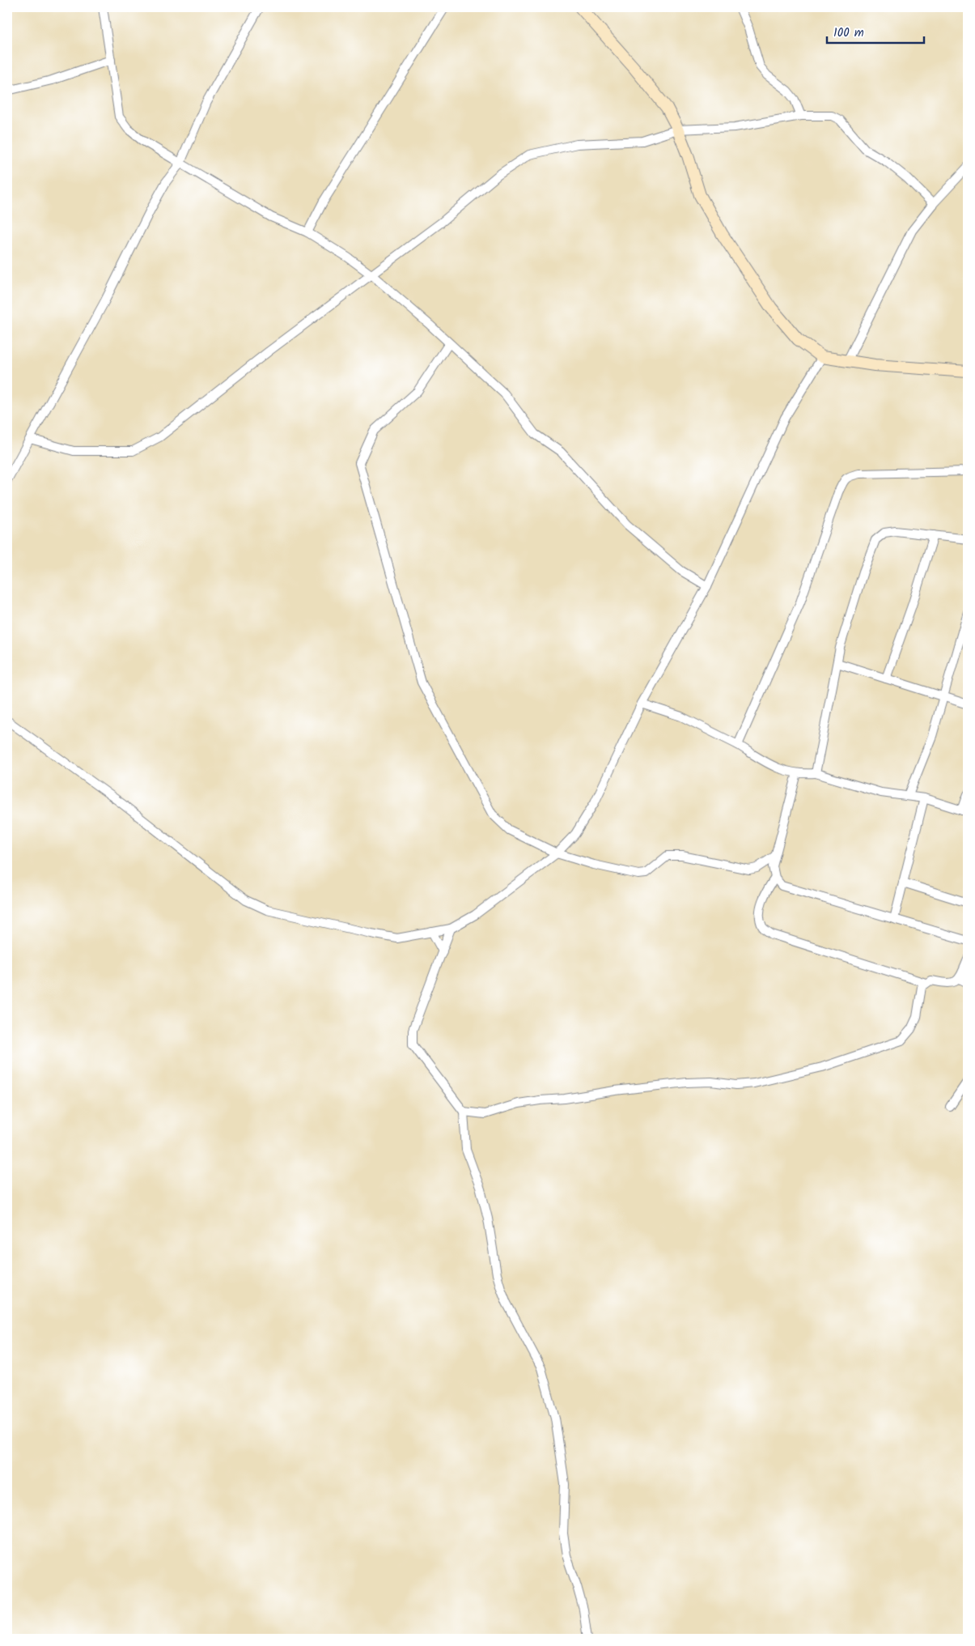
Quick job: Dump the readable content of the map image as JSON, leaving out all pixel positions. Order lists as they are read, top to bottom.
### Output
{
  "scale_bar": "100 m"
}
